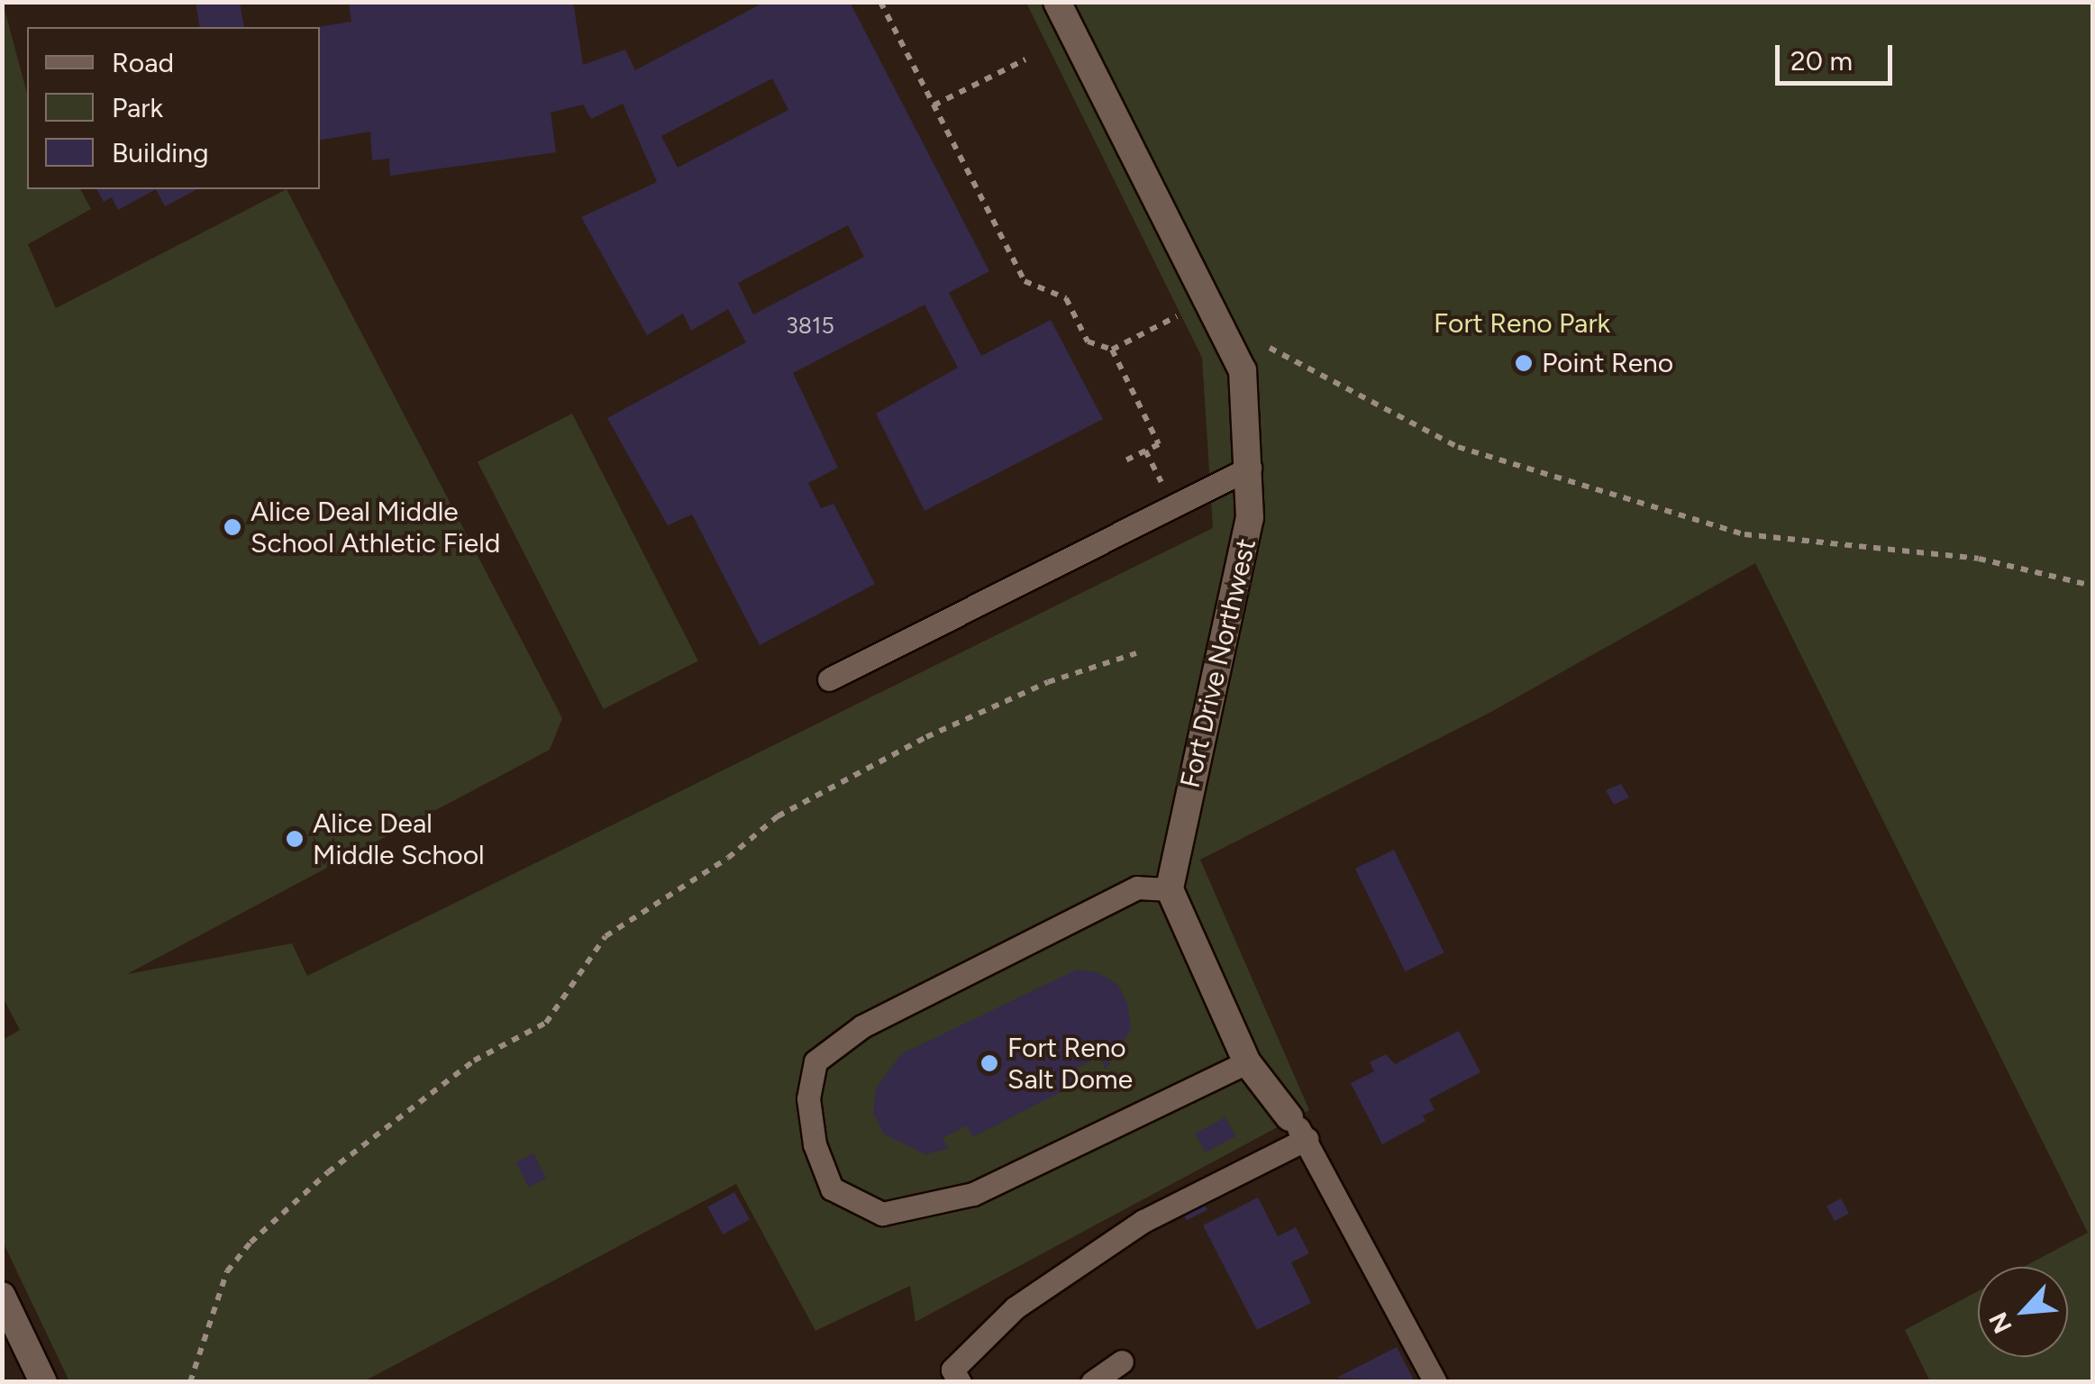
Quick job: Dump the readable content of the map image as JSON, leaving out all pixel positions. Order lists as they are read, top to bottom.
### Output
{
  "streets": {
    "street": ["Fort Drive Northwest"]
  },
  "parks": ["Fort Reno Park"],
  "places": [
    "Point Reno",
    "Alice Deal Middle School Athletic Field",
    "Alice Deal Middle School",
    "Fort Reno Salt Dome"
  ],
  "house_numbers": ["3815"],
  "legend": ["Road", "Park", "Building"],
  "scale_bar": "20 m",
  "north": "bottom left"
}
